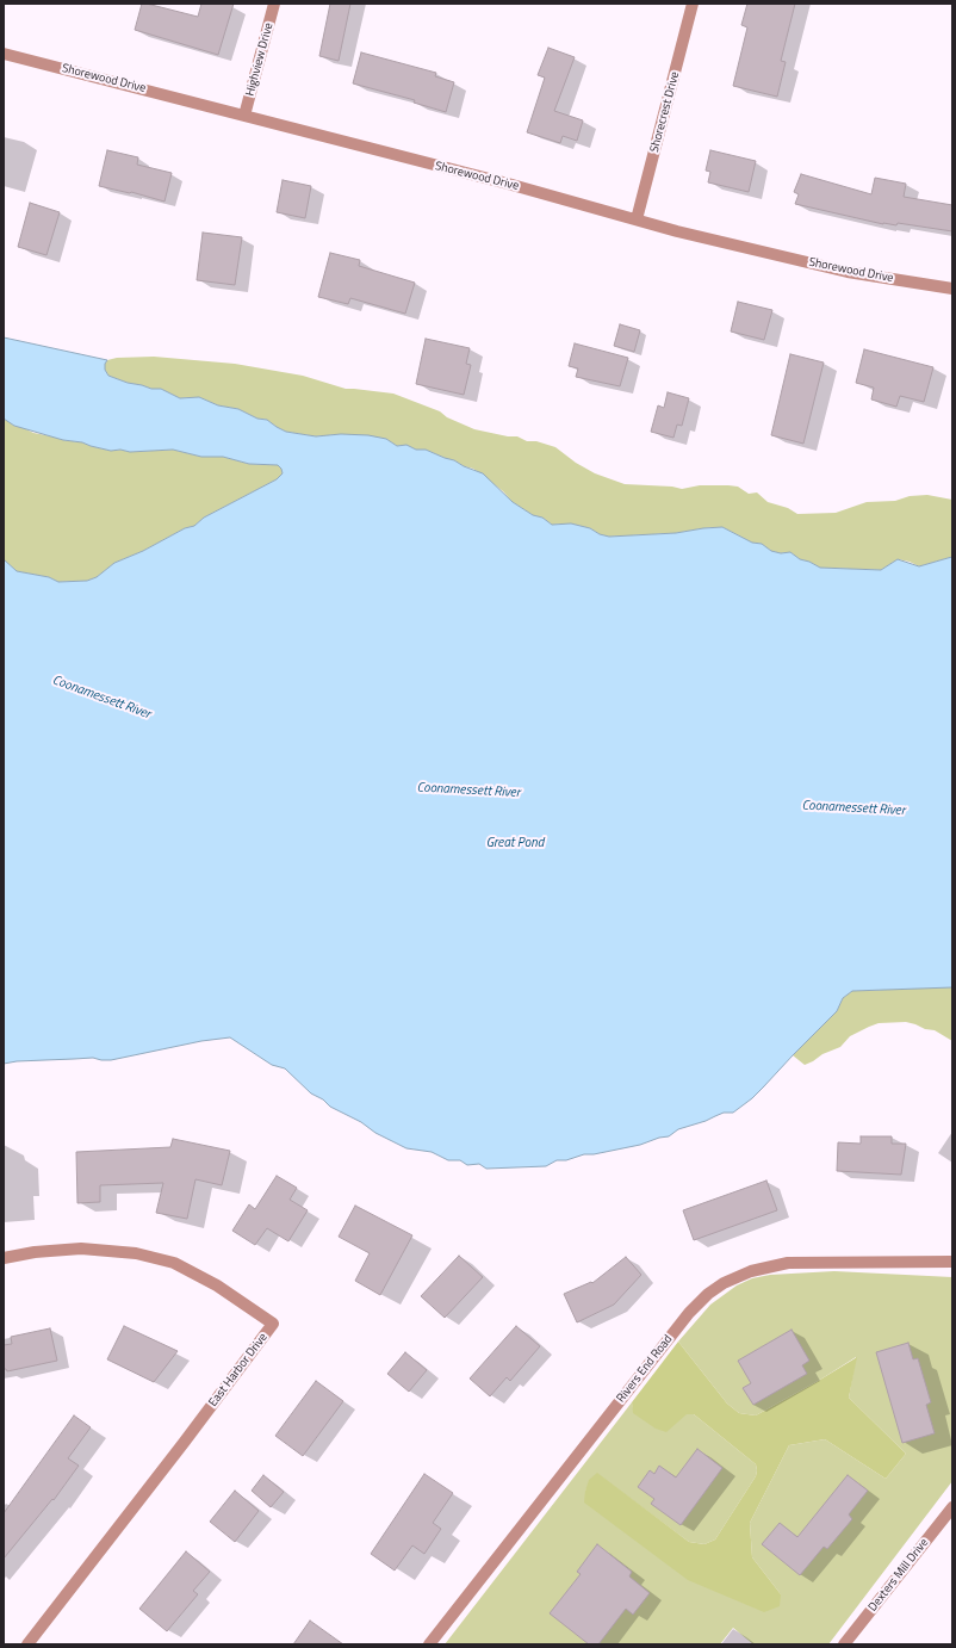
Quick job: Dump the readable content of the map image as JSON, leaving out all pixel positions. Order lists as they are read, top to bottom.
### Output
{
  "streets": {
    "street": [
      "Highview Drive",
      "Shorewood Drive",
      "Shorecrest Drive",
      "Rivers End Road",
      "East Harbor Drive",
      "Dexters Mill Drive"
    ]
  },
  "crossings": [
    ["Highview Drive", "Shorewood Drive"],
    ["Shorewood Drive", "Shorecrest Drive"]
  ],
  "water": ["Coonamessett River", "Great Pond"]
}
